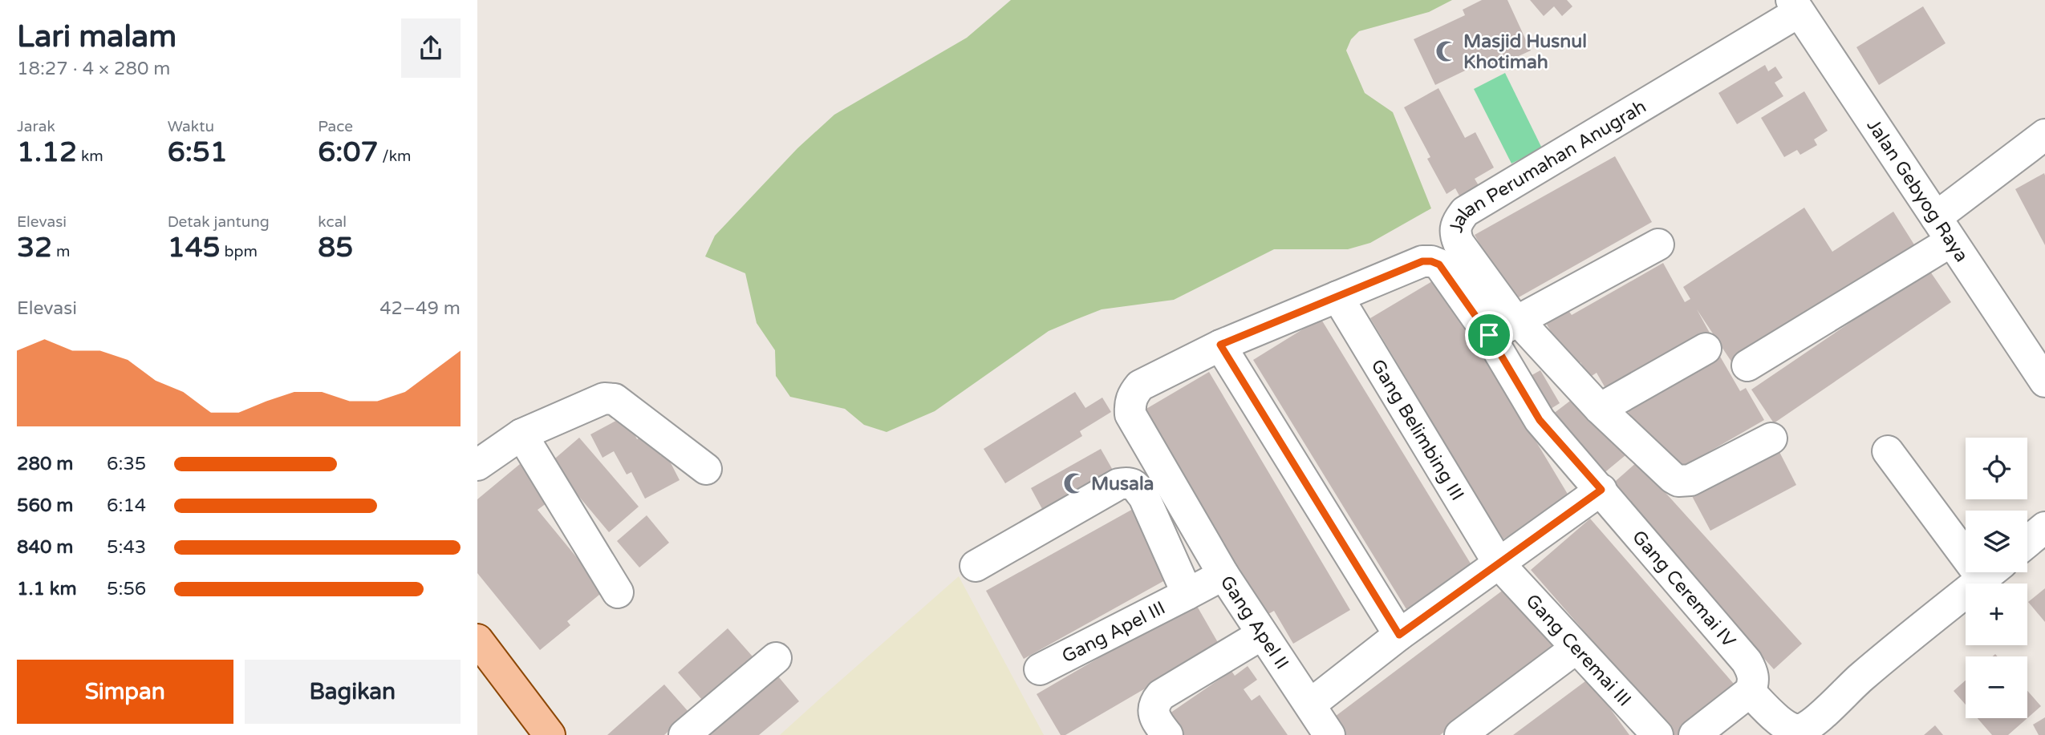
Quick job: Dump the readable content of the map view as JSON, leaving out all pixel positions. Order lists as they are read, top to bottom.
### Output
{
  "streets": {
    "street": [
      "Jalan Perumahan Anugrah",
      "Jalan Gebyog Raya",
      "Gang Belimbing III",
      "Gang Ceremai IV",
      "Gang Apel II",
      "Gang Apel III",
      "Gang Ceremai III"
    ]
  },
  "crossings": [
    ["Jalan Perumahan Anugrah", "Jalan Gebyog Raya"],
    ["Jalan Perumahan Anugrah", "Gang Ceremai IV"],
    ["Gang Belimbing III", "Gang Ceremai III"],
    ["Gang Apel II", "Gang Apel III"]
  ],
  "places": {
    "mosque": ["Masjid Husnul Khotimah", "Musala"]
  },
  "page": {
    "heading": ["Lari malam", "18:27 · 4 × 280 m"],
    "stats": [
      ["Jarak", "1.12 km"],
      ["Waktu", "6:51"],
      ["Pace", "6:07 /km"],
      ["Elevasi", "32 m"],
      ["Detak jantung", "145 bpm"],
      ["kcal", "85"]
    ],
    "chart": ["Elevasi", "42–49 m"],
    "map_buttons": ["+", "−"],
    "list": [
      {
        "name": "280 m",
        "note": "6:35"
      },
      {
        "name": "560 m",
        "note": "6:14"
      },
      {
        "name": "840 m",
        "note": "5:43"
      },
      {
        "name": "1.1 km",
        "note": "5:56"
      }
    ],
    "buttons": ["Simpan", "Bagikan"]
  }
}
